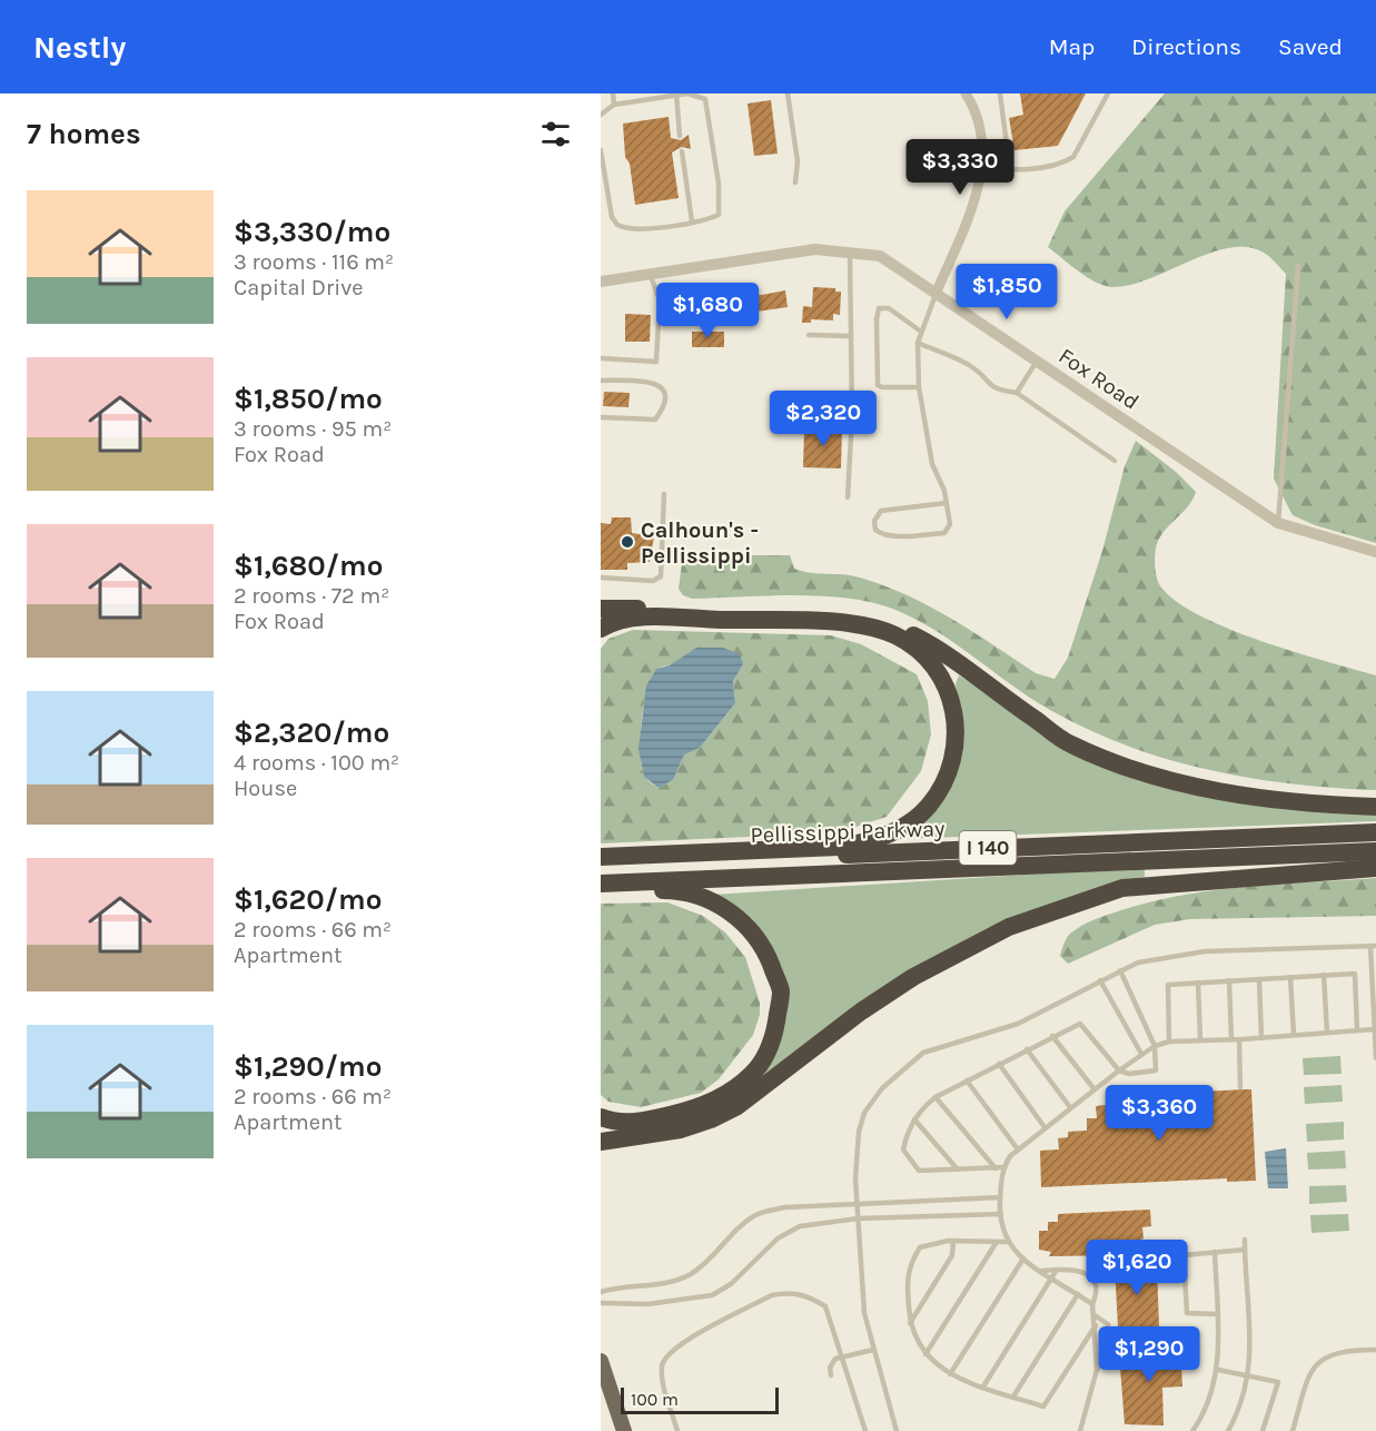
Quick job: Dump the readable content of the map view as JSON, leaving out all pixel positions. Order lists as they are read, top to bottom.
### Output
{
  "streets": {
    "highway": ["Pellissippi Parkway", "I 140"],
    "street": ["Fox Road"]
  },
  "places": ["Calhoun's - Pellissippi"],
  "scale_bar": "100 m",
  "page": {
    "header": "Nestly",
    "nav": ["Map", "Directions", "Saved"],
    "heading": "7 homes",
    "price": [
      "$3,330",
      "$1,850",
      "$1,680",
      "$2,320",
      "$3,360",
      "$1,620",
      "$1,290"
    ],
    "list": [
      {
        "name": "$3,330/mo",
        "note": "3 rooms · 116 m² · Capital Drive"
      },
      {
        "name": "$1,850/mo",
        "note": "3 rooms · 95 m² · Fox Road"
      },
      {
        "name": "$1,680/mo",
        "note": "2 rooms · 72 m² · Fox Road"
      },
      {
        "name": "$2,320/mo",
        "note": "4 rooms · 100 m² · House"
      },
      {
        "name": "$1,620/mo",
        "note": "2 rooms · 66 m² · Apartment"
      },
      {
        "name": "$1,290/mo",
        "note": "2 rooms · 66 m² · Apartment"
      }
    ],
    "scale": "100 m"
  }
}
